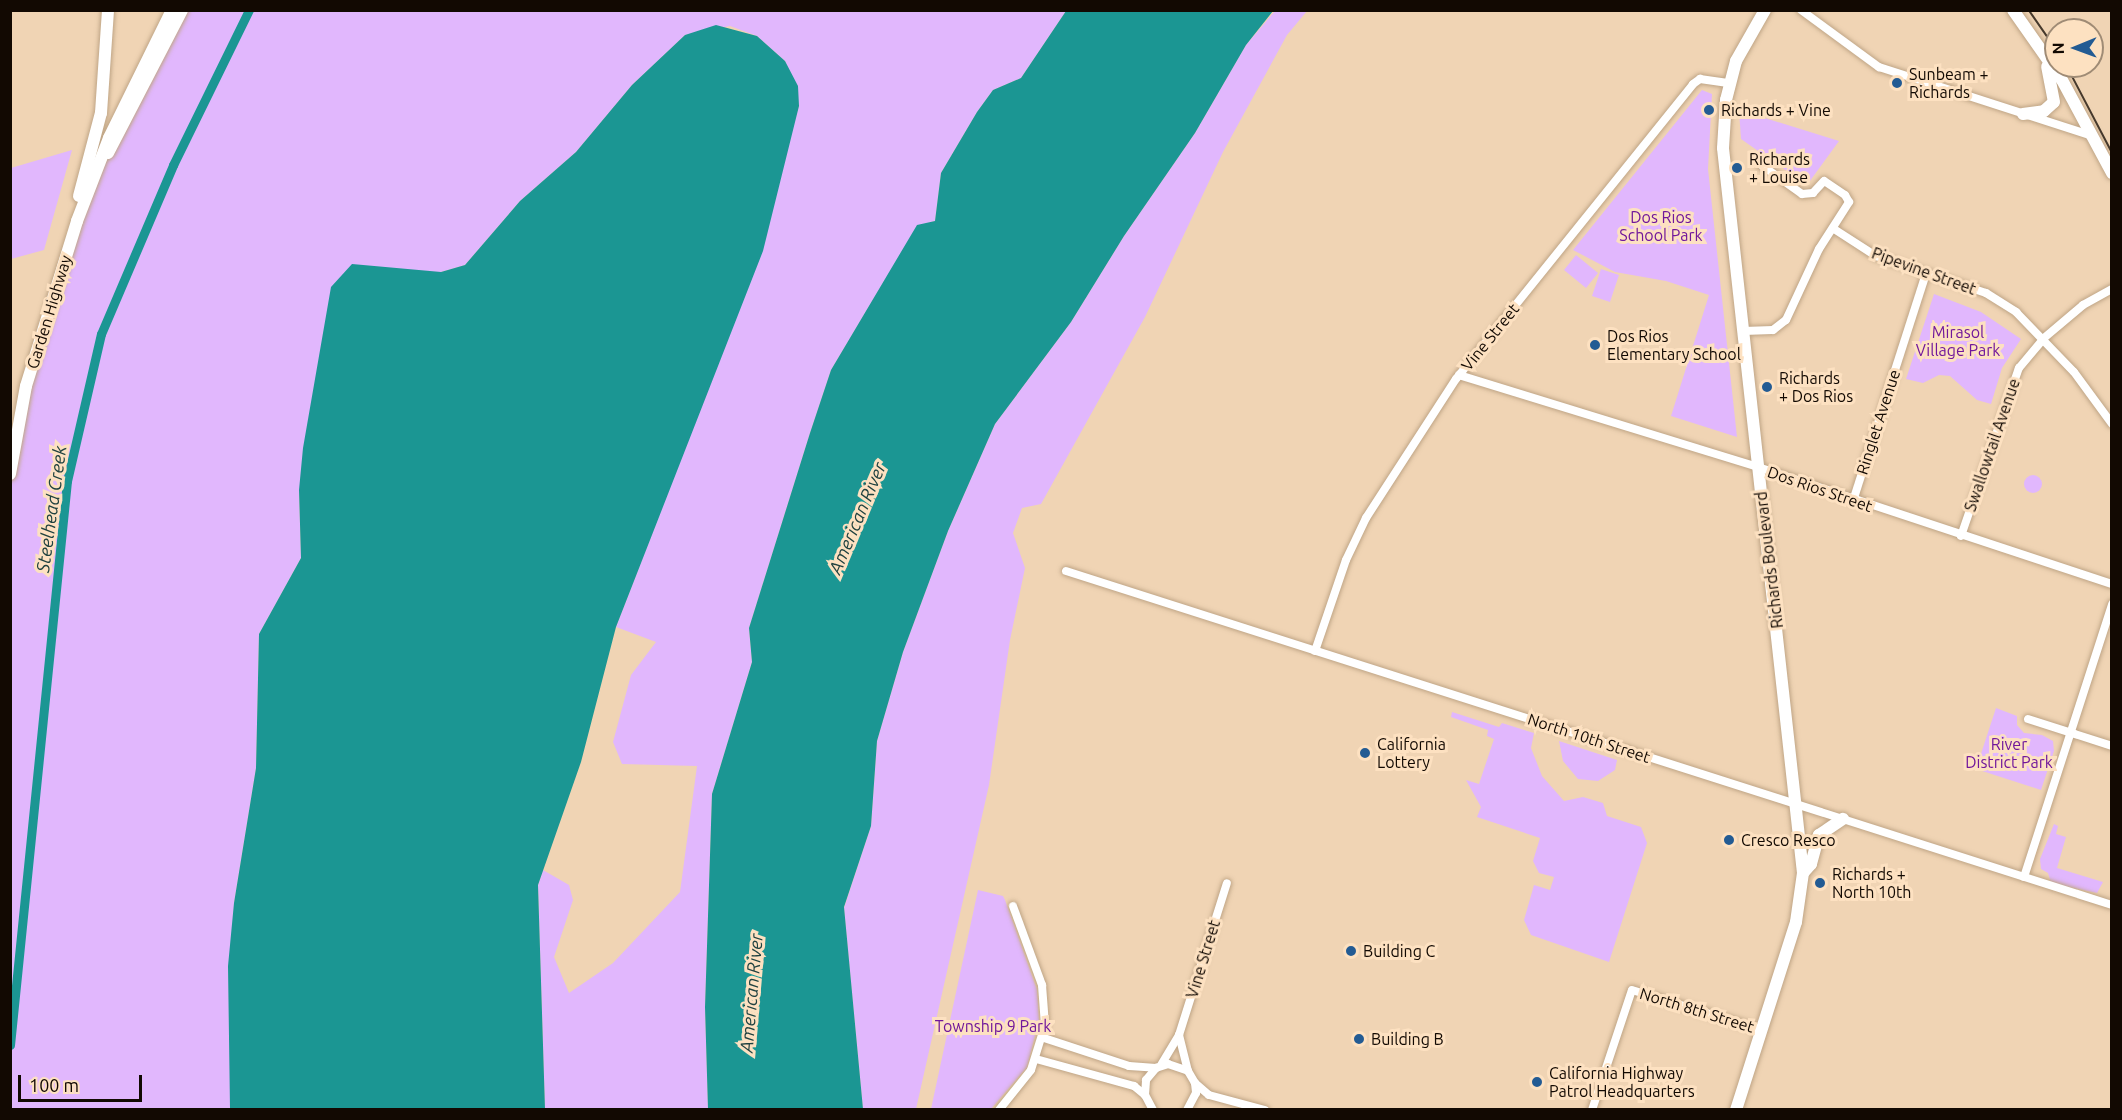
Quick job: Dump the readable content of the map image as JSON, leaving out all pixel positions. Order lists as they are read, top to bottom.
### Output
{
  "streets": {
    "main road": ["Garden Highway", "Richards Boulevard"],
    "street": [
      "Pipevine Street",
      "Vine Street",
      "Ringlet Avenue",
      "Swallowtail Avenue",
      "Dos Rios Street",
      "North 10th Street",
      "North 8th Street"
    ]
  },
  "crossings": [
    ["Pipevine Street", "Ringlet Avenue"],
    ["Pipevine Street", "Swallowtail Avenue"],
    ["Vine Street", "Dos Rios Street"],
    ["Vine Street", "Richards Boulevard"],
    ["Vine Street", "North 10th Street"],
    ["Ringlet Avenue", "Dos Rios Street"],
    ["Swallowtail Avenue", "Dos Rios Street"],
    ["Dos Rios Street", "Richards Boulevard"],
    ["Richards Boulevard", "North 10th Street"],
    ["Richards Boulevard", "North 8th Street"]
  ],
  "water": ["Steelhead Creek", "American River"],
  "parks": [
    "Dos Rios School Park",
    "Mirasol Village Park",
    "River District Park",
    "Township 9 Park"
  ],
  "places": [
    "Sunbeam + Richards",
    "Richards + Vine",
    "Richards + Louise",
    "Dos Rios Elementary School",
    "Richards + Dos Rios",
    "California Lottery",
    "Cresco Resco",
    "Richards + North 10th",
    "Building C",
    "Building B",
    "California Highway Patrol Headquarters"
  ],
  "scale_bar": "100 m",
  "north": "left"
}
